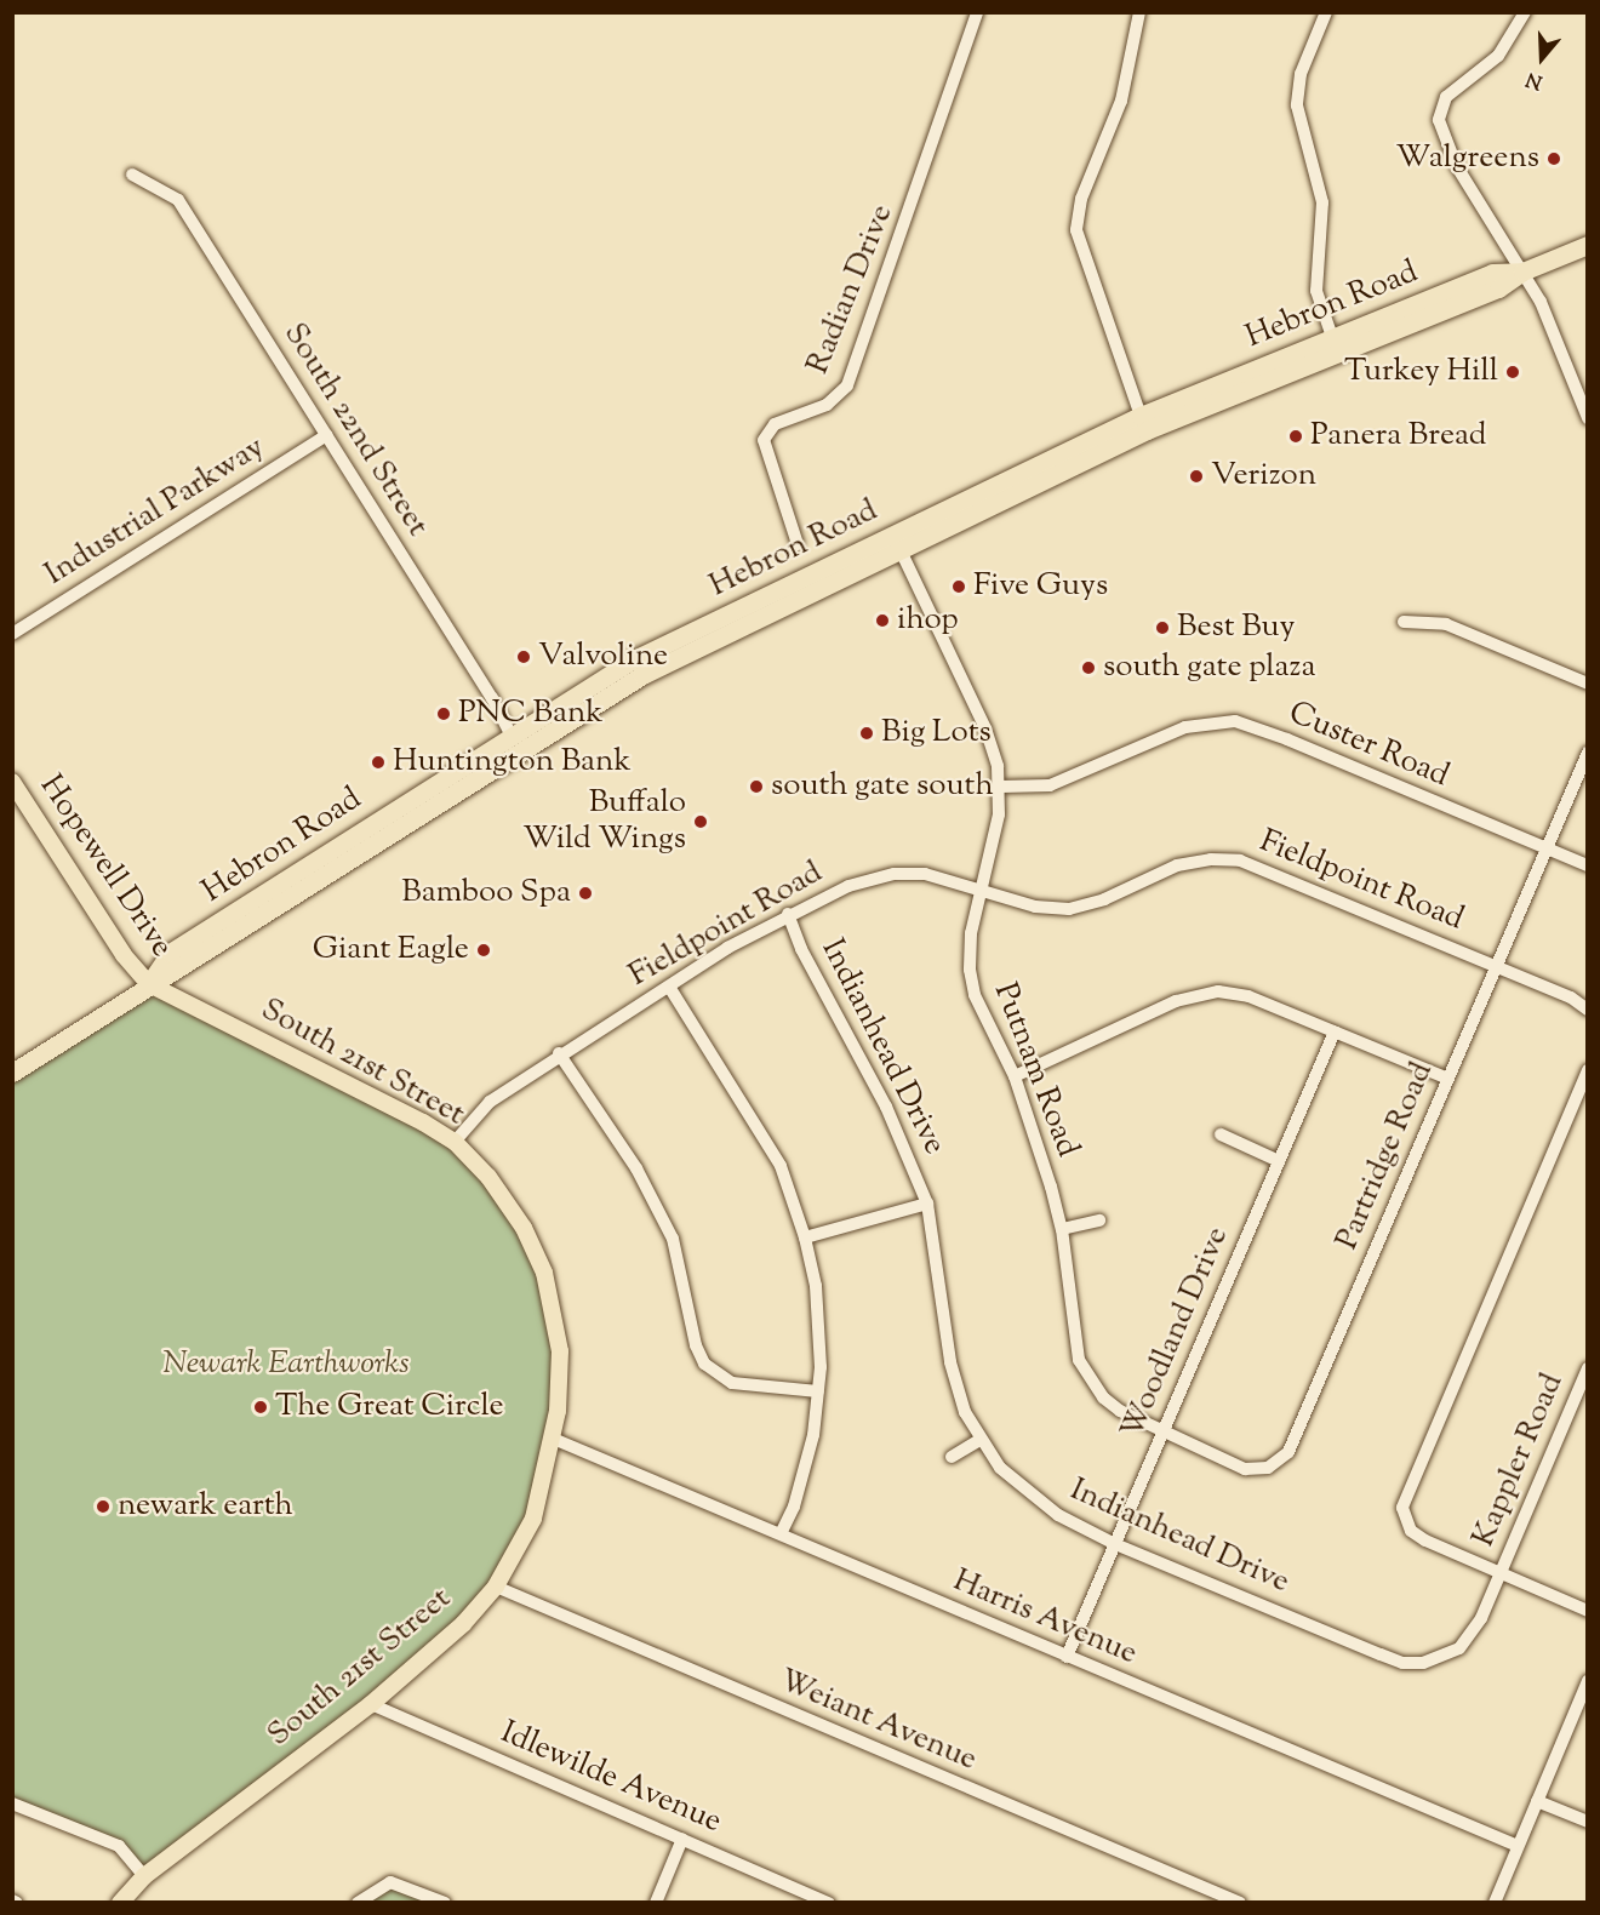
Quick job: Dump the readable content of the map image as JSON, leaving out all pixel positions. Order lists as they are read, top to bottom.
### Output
{
  "streets": {
    "highway": ["Hebron Road"],
    "main road": ["Hopewell Drive", "South 21st Street"],
    "street": [
      "Radian Drive",
      "South 22nd Street",
      "Industrial Parkway",
      "Custer Road",
      "Fieldpoint Road",
      "Indianhead Drive",
      "Putnam Road",
      "Partridge Road",
      "Woodland Drive",
      "Kappler Road",
      "Harris Avenue",
      "Weiant Avenue",
      "Idlewilde Avenue"
    ]
  },
  "crossings": [
    ["Hebron Road", "South 22nd Street"],
    ["Hebron Road", "Hopewell Drive"],
    ["Hebron Road", "South 21st Street"],
    ["Hebron Road", "Putnam Road"],
    ["South 22nd Street", "Industrial Parkway"],
    ["Custer Road", "Putnam Road"],
    ["Custer Road", "Partridge Road"],
    ["Hopewell Drive", "South 21st Street"],
    ["Fieldpoint Road", "Indianhead Drive"],
    ["Fieldpoint Road", "South 21st Street"],
    ["Fieldpoint Road", "Putnam Road"],
    ["Fieldpoint Road", "Partridge Road"],
    ["Indianhead Drive", "Woodland Drive"],
    ["Indianhead Drive", "Kappler Road"],
    ["South 21st Street", "Harris Avenue"],
    ["South 21st Street", "Weiant Avenue"],
    ["South 21st Street", "Idlewilde Avenue"],
    ["Putnam Road", "Partridge Road"],
    ["Putnam Road", "Woodland Drive"],
    ["Partridge Road", "Woodland Drive"],
    ["Woodland Drive", "Harris Avenue"]
  ],
  "parks": ["Newark Earthworks"],
  "places": [
    "Walgreens",
    "Turkey Hill",
    "Panera Bread",
    "Verizon",
    "Five Guys",
    "ihop",
    "Best Buy",
    "Valvoline",
    "south gate plaza",
    "PNC Bank",
    "Big Lots",
    "Huntington Bank",
    "south gate south",
    "Buffalo Wild Wings",
    "Bamboo Spa",
    "Giant Eagle",
    "The Great Circle",
    "newark earth"
  ],
  "north": "bottom"
}
